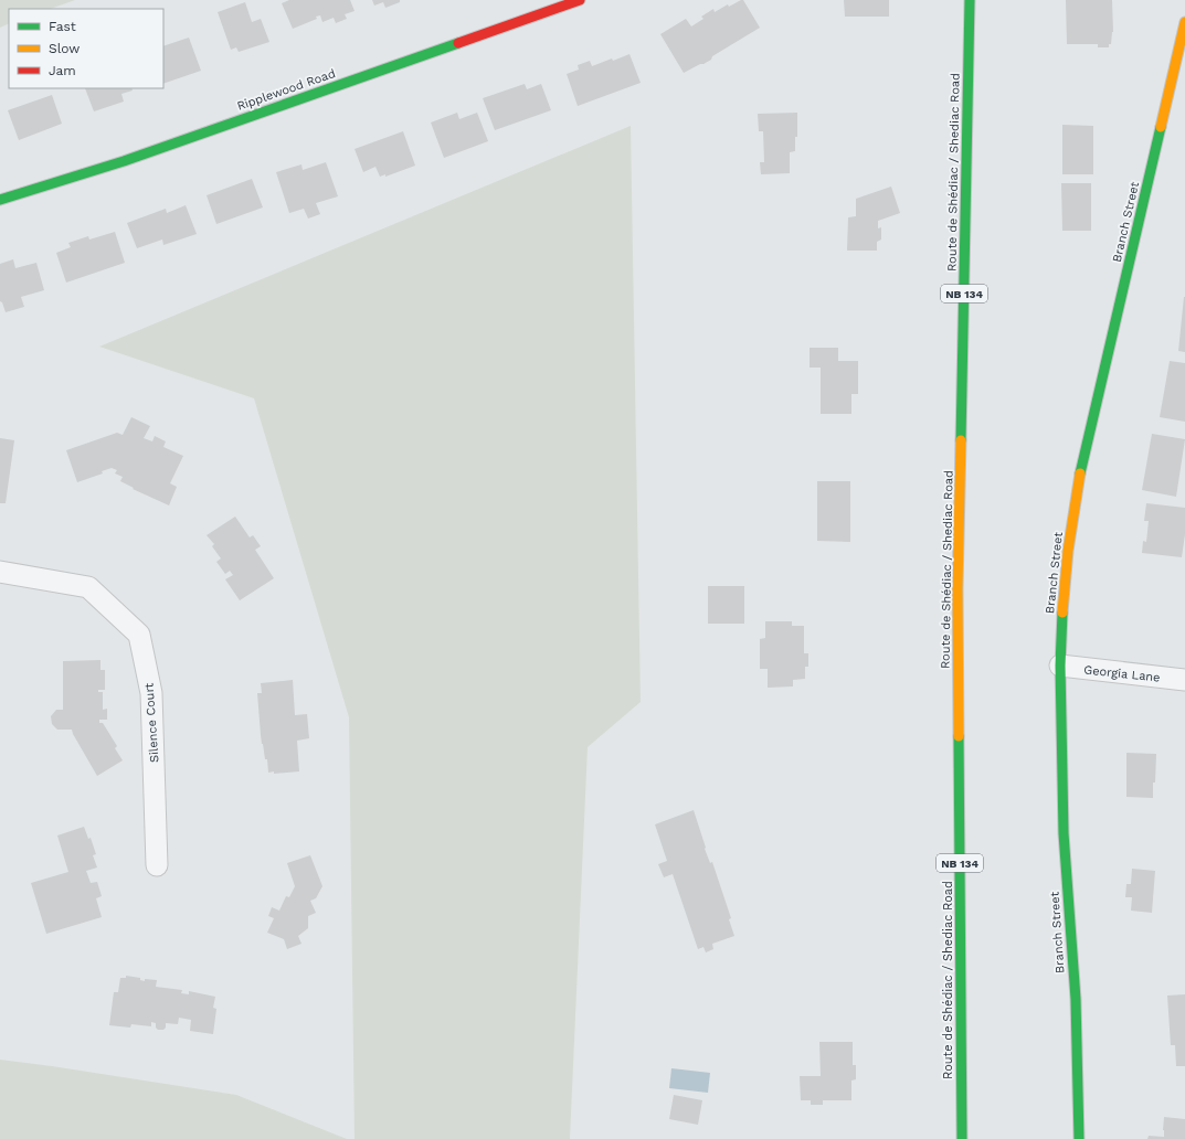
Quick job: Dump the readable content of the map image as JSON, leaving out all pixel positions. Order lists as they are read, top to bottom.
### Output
{
  "streets": {
    "street": [
      "Ripplewood Road",
      "Route de Shédiac / Shediac Road",
      "Branch Street",
      "NB 134",
      "Georgia Lane",
      "Silence Court"
    ]
  },
  "crossings": [
    ["Branch Street", "Georgia Lane"]
  ],
  "legend": ["Fast", "Slow", "Jam"]
}
